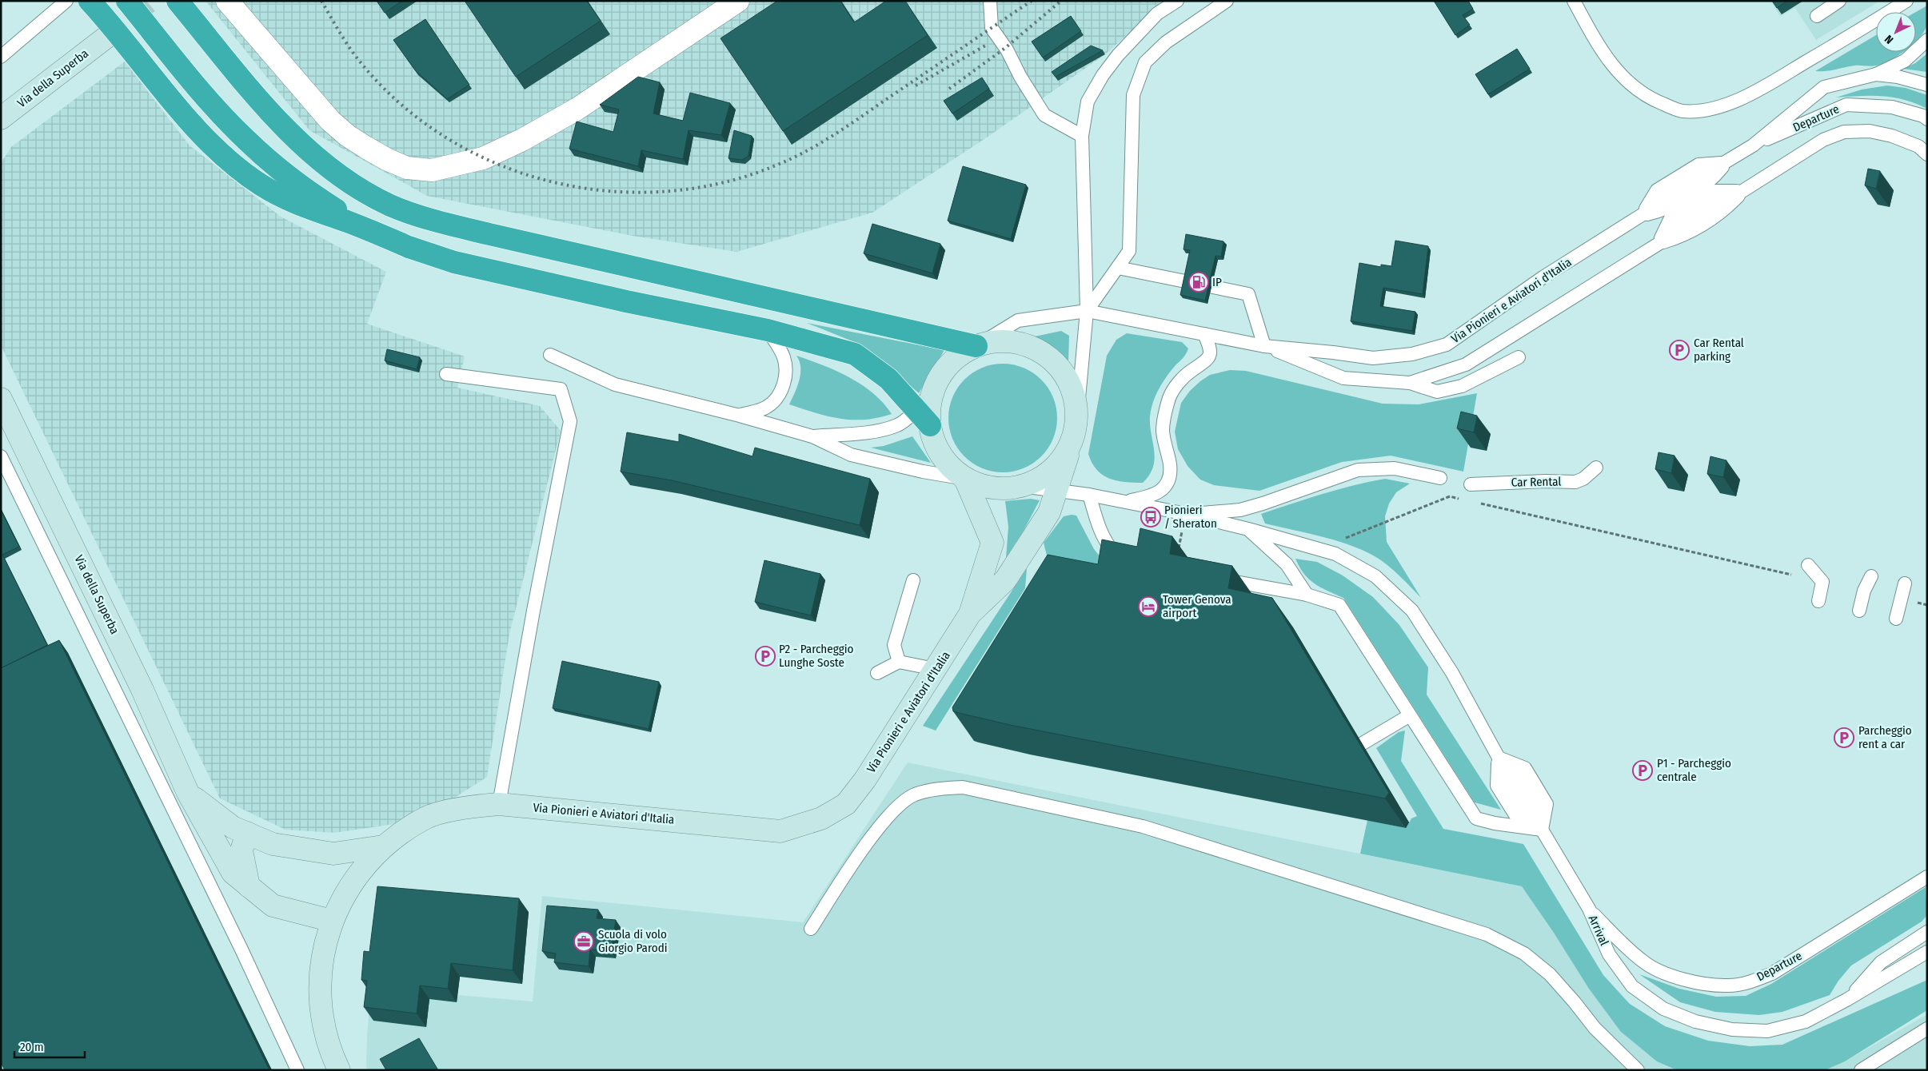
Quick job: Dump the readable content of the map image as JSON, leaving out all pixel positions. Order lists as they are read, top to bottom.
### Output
{
  "streets": {
    "street": ["Via della Superba", "Via Pionieri e Aviatori d'Italia"],
    "lane": ["Departure", "Car Rental", "Arrival"]
  },
  "crossings": [
    ["Via della Superba", "Via Pionieri e Aviatori d'Italia"],
    ["Departure", "Arrival"]
  ],
  "places": {
    "fuel station": ["IP"],
    "parking": [
      "Car Rental parking",
      "P2 - Parcheggio Lunghe Soste",
      "Parcheggio rent a car",
      "P1 - Parcheggio centrale"
    ],
    "bus stop": ["Pionieri / Sheraton"],
    "hotel": ["Tower Genova airport"],
    "office": ["Scuola di volo Giorgio Parodi"]
  },
  "scale_bar": "20 m",
  "north": "bottom left"
}
